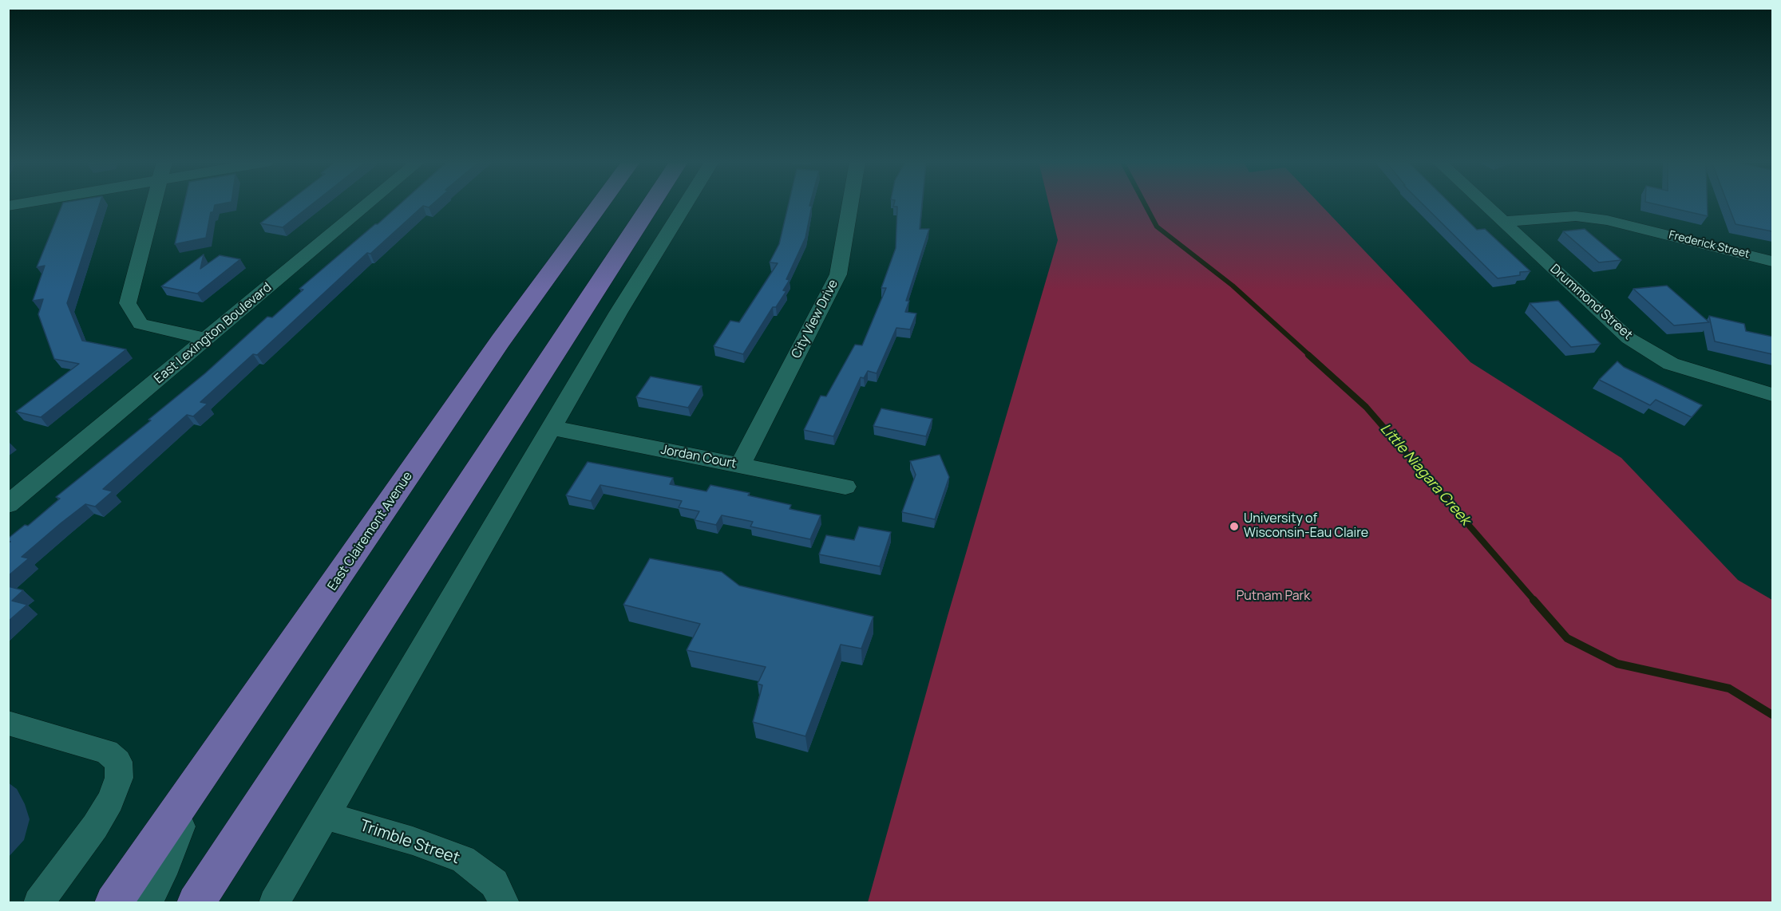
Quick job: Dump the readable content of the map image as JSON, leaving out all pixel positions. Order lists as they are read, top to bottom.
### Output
{
  "streets": {
    "main road": ["East Clairemont Avenue"],
    "street": [
      "Frederick Street",
      "Drummond Street",
      "City View Drive",
      "East Lexington Boulevard",
      "Jordan Court",
      "Trimble Street"
    ]
  },
  "crossings": [
    ["Frederick Street", "Drummond Street"],
    ["City View Drive", "Jordan Court"]
  ],
  "water": ["Little Niagara Creek"],
  "parks": ["Putnam Park"],
  "places": ["University of Wisconsin-Eau Claire"]
}
